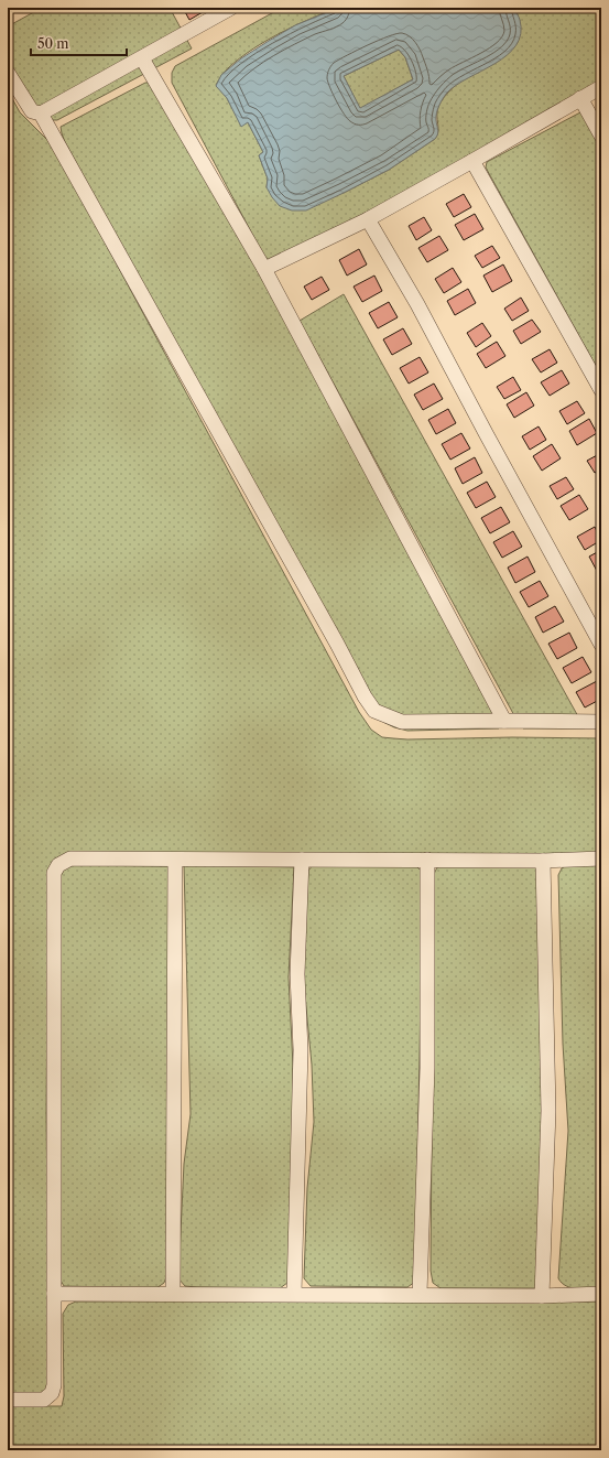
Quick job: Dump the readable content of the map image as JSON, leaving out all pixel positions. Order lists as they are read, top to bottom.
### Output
{
  "scale_bar": "50 m"
}
